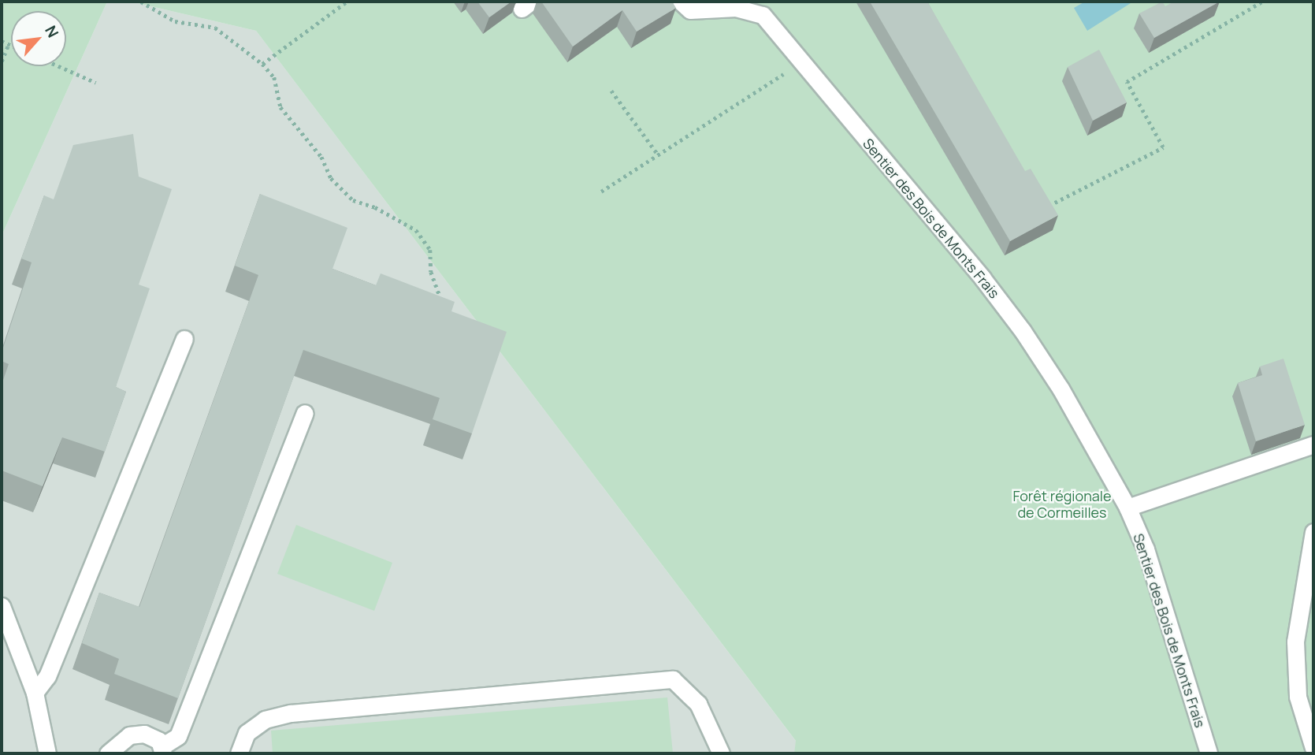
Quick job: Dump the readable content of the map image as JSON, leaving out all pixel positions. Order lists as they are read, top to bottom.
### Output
{
  "streets": {
    "lane": ["Sentier des Bois de Monts Frais"]
  },
  "parks": ["Forêt régionale de Cormeilles"],
  "north": "top right"
}
